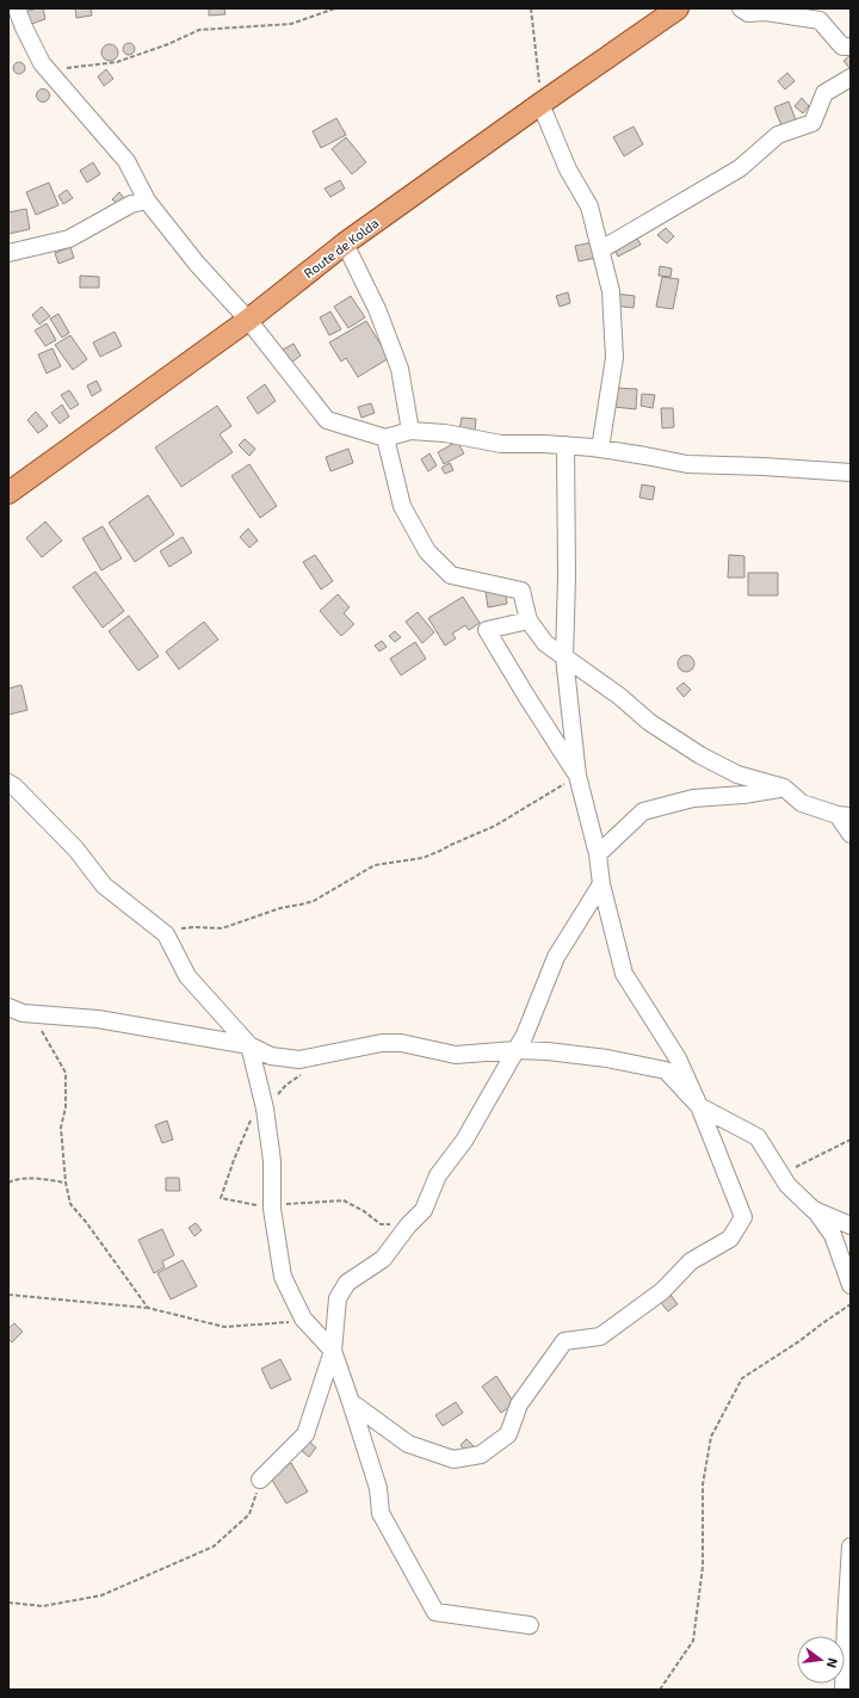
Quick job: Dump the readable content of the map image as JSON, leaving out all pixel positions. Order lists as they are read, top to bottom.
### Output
{
  "streets": {
    "main road": ["Route de Kolda"]
  },
  "north": "right"
}
